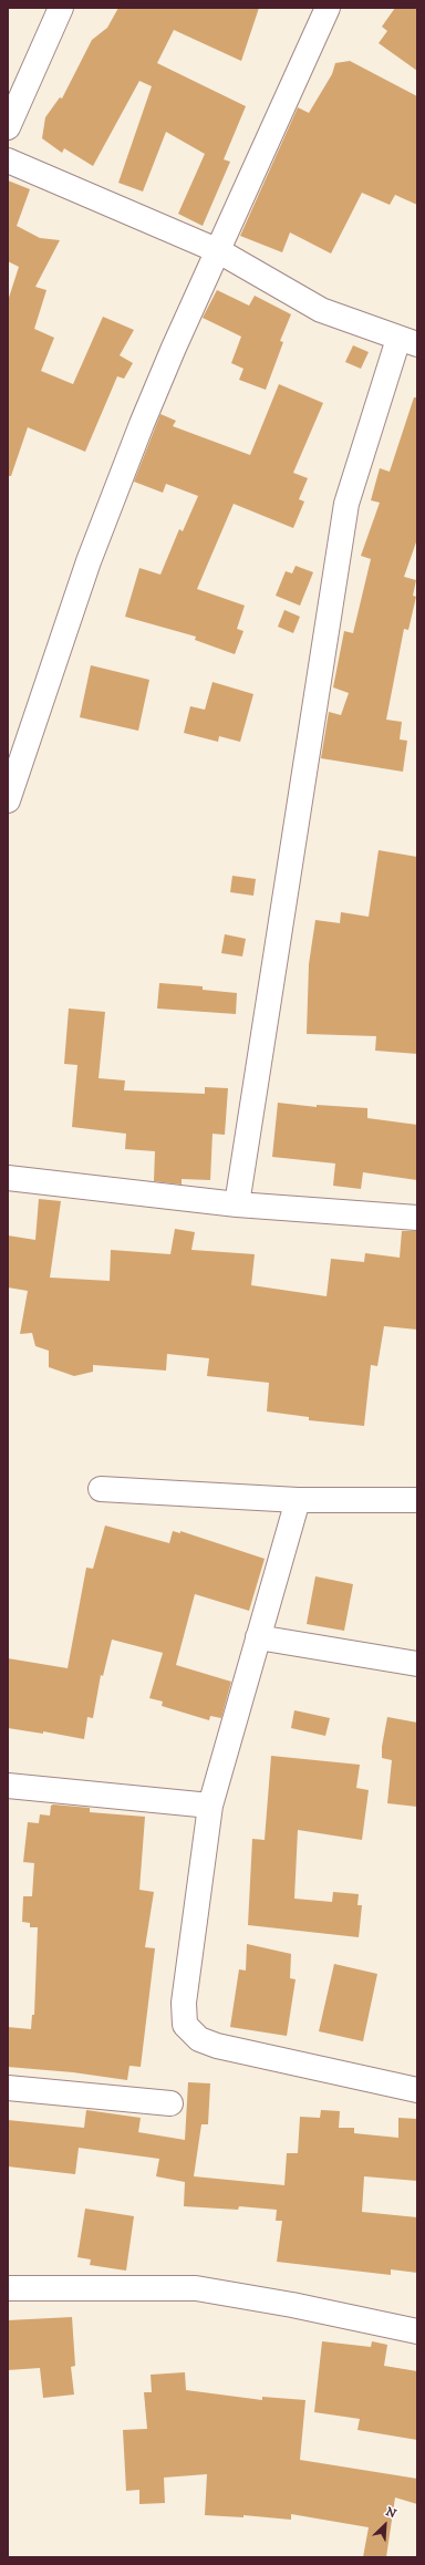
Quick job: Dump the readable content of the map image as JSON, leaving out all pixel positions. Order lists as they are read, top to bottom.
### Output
{
  "north": "top right"
}
